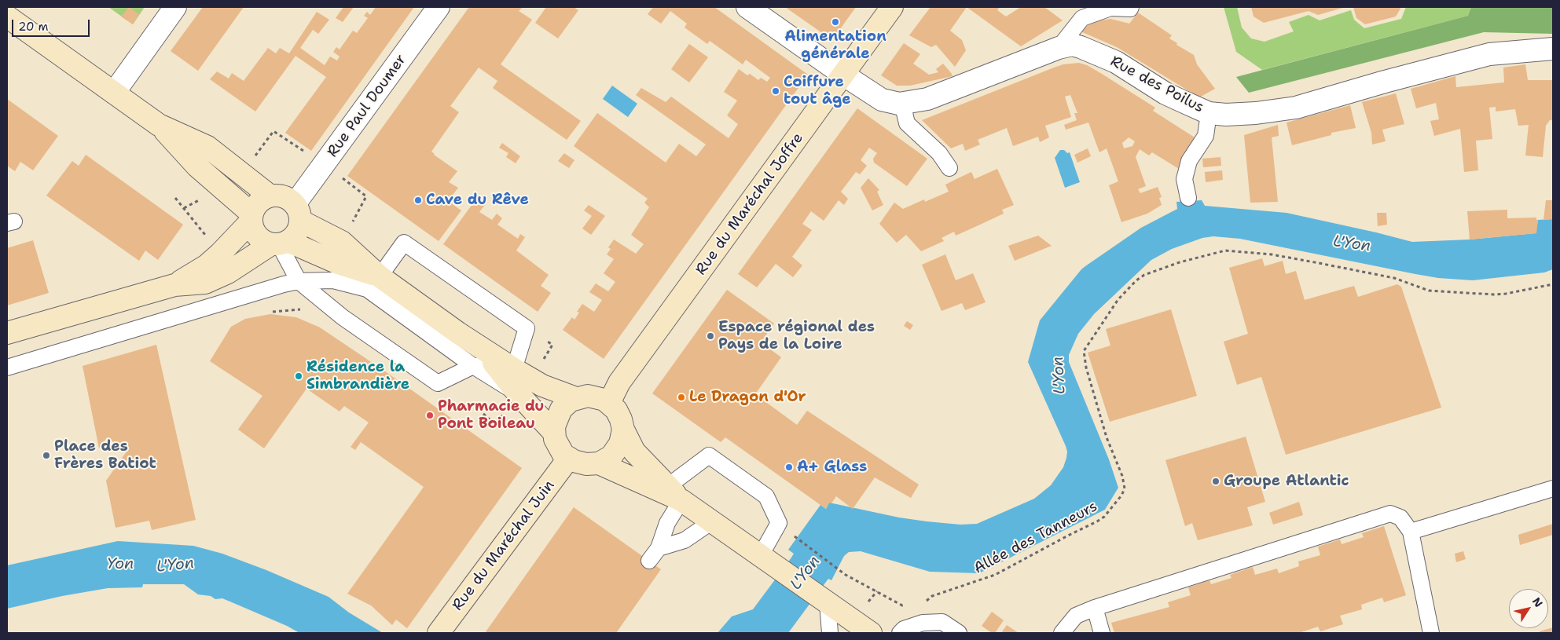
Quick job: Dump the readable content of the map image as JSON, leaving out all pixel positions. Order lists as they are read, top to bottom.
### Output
{
  "streets": {
    "main road": ["Rue du Maréchal Joffre", "Rue du Maréchal Juin"],
    "street": ["Rue des Poilus", "Rue Paul Doumer"],
    "path": ["Allée des Tanneurs"]
  },
  "crossings": [
    ["Rue des Poilus", "Rue du Maréchal Joffre"],
    ["Rue du Maréchal Joffre", "Rue du Maréchal Juin"]
  ],
  "water": ["L'Yon", "Yon"],
  "places": [
    "Alimentation générale",
    "Coiffure tout âge",
    "Cave du Rêve",
    "Espace régional des Pays de la Loire",
    "Résidence la Simbrandière",
    "Le Dragon d'Or",
    "Pharmacie du Pont Boileau",
    "Place des Frères Batiot",
    "A+ Glass",
    "Groupe Atlantic"
  ],
  "scale_bar": "20 m",
  "north": "top right"
}
